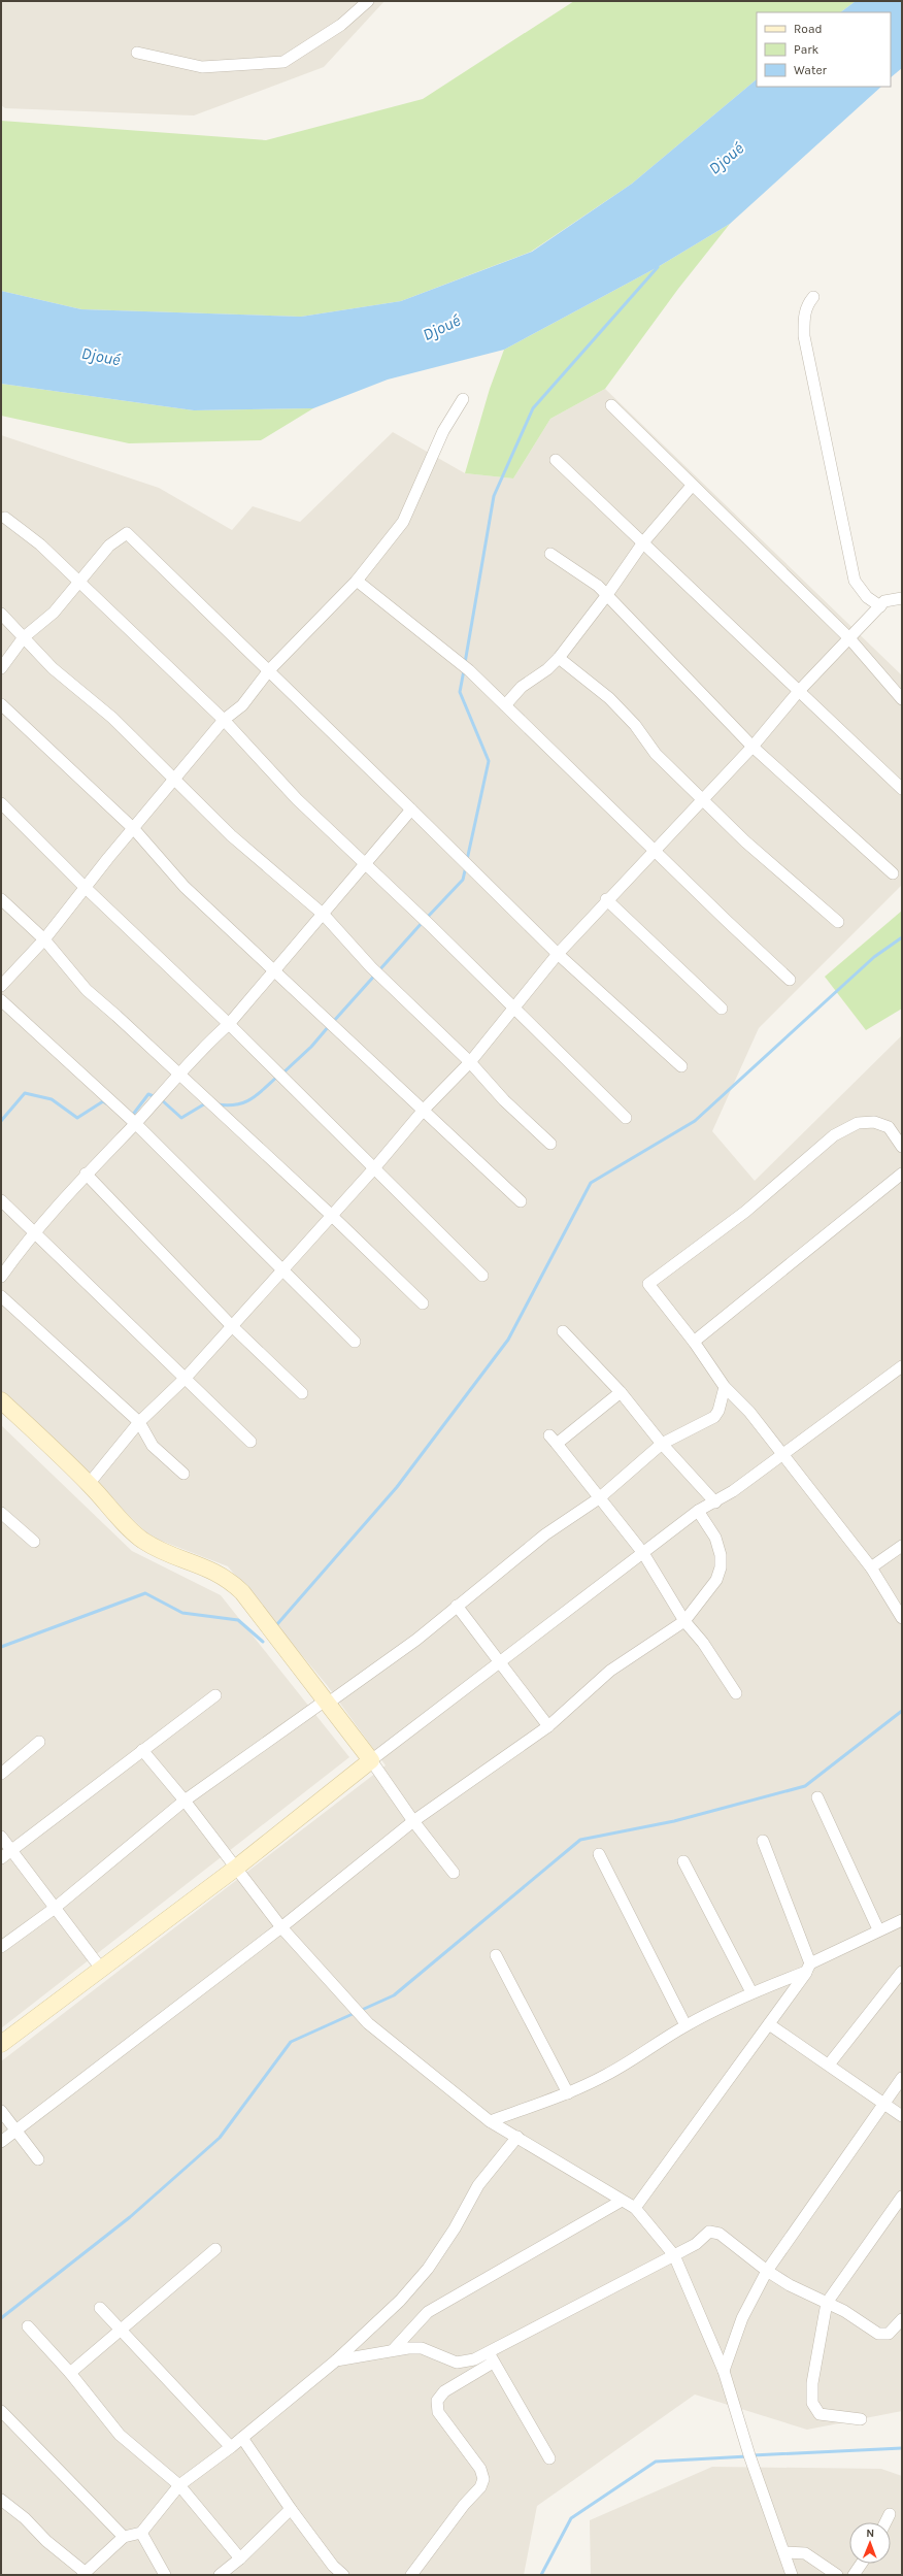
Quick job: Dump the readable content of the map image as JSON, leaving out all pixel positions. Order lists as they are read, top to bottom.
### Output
{
  "water": ["Djoué"],
  "legend": ["Road", "Park", "Water"],
  "north": "top"
}
